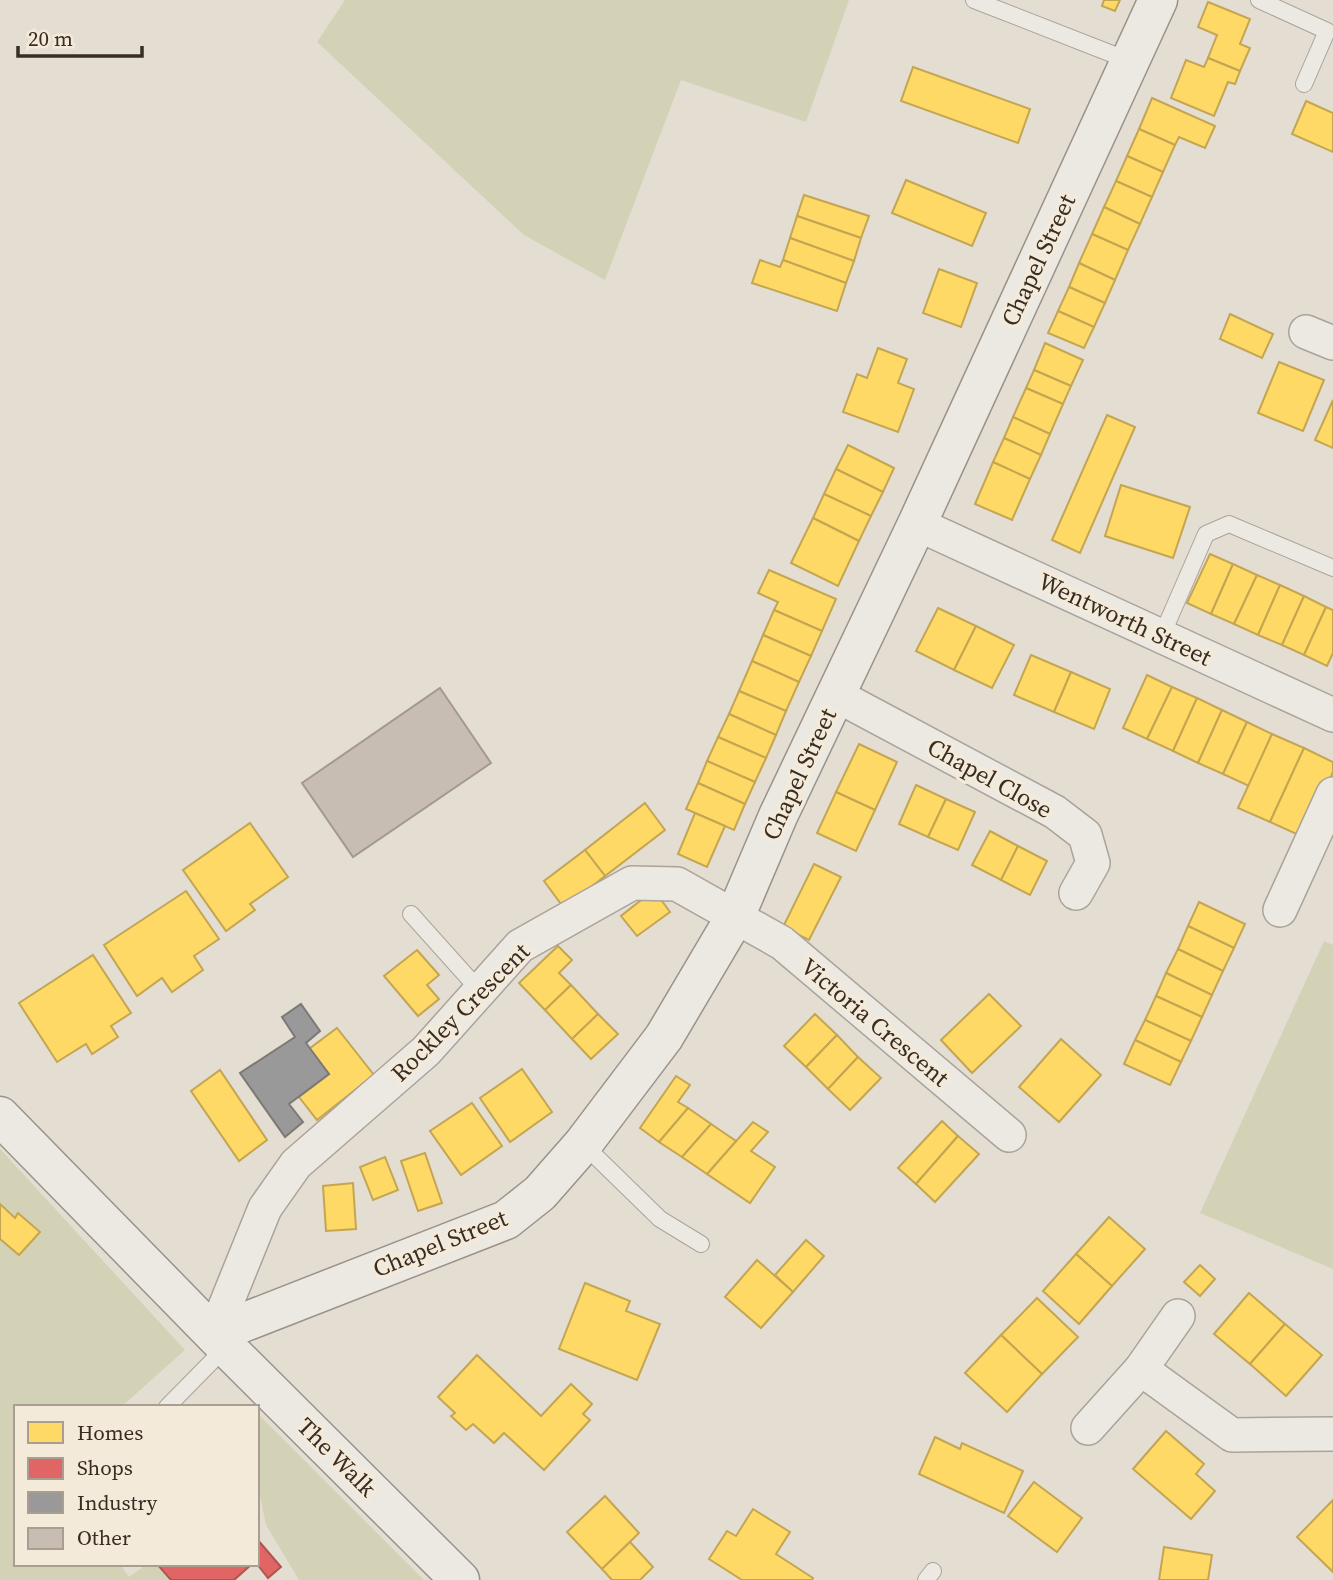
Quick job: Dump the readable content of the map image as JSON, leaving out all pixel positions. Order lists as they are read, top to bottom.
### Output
{
  "streets": {
    "street": [
      "Chapel Street",
      "Wentworth Street",
      "Chapel Close",
      "Rockley Crescent",
      "Victoria Crescent",
      "The Walk"
    ]
  },
  "crossings": [
    ["Chapel Street", "Wentworth Street"],
    ["Chapel Street", "Chapel Close"],
    ["Chapel Street", "Rockley Crescent"],
    ["Chapel Street", "Victoria Crescent"],
    ["Chapel Street", "The Walk"],
    ["Rockley Crescent", "Victoria Crescent"],
    ["Rockley Crescent", "The Walk"]
  ],
  "legend": [
    "Homes",
    "Shops",
    "Industry",
    "Other"
  ],
  "scale_bar": "20 m"
}
